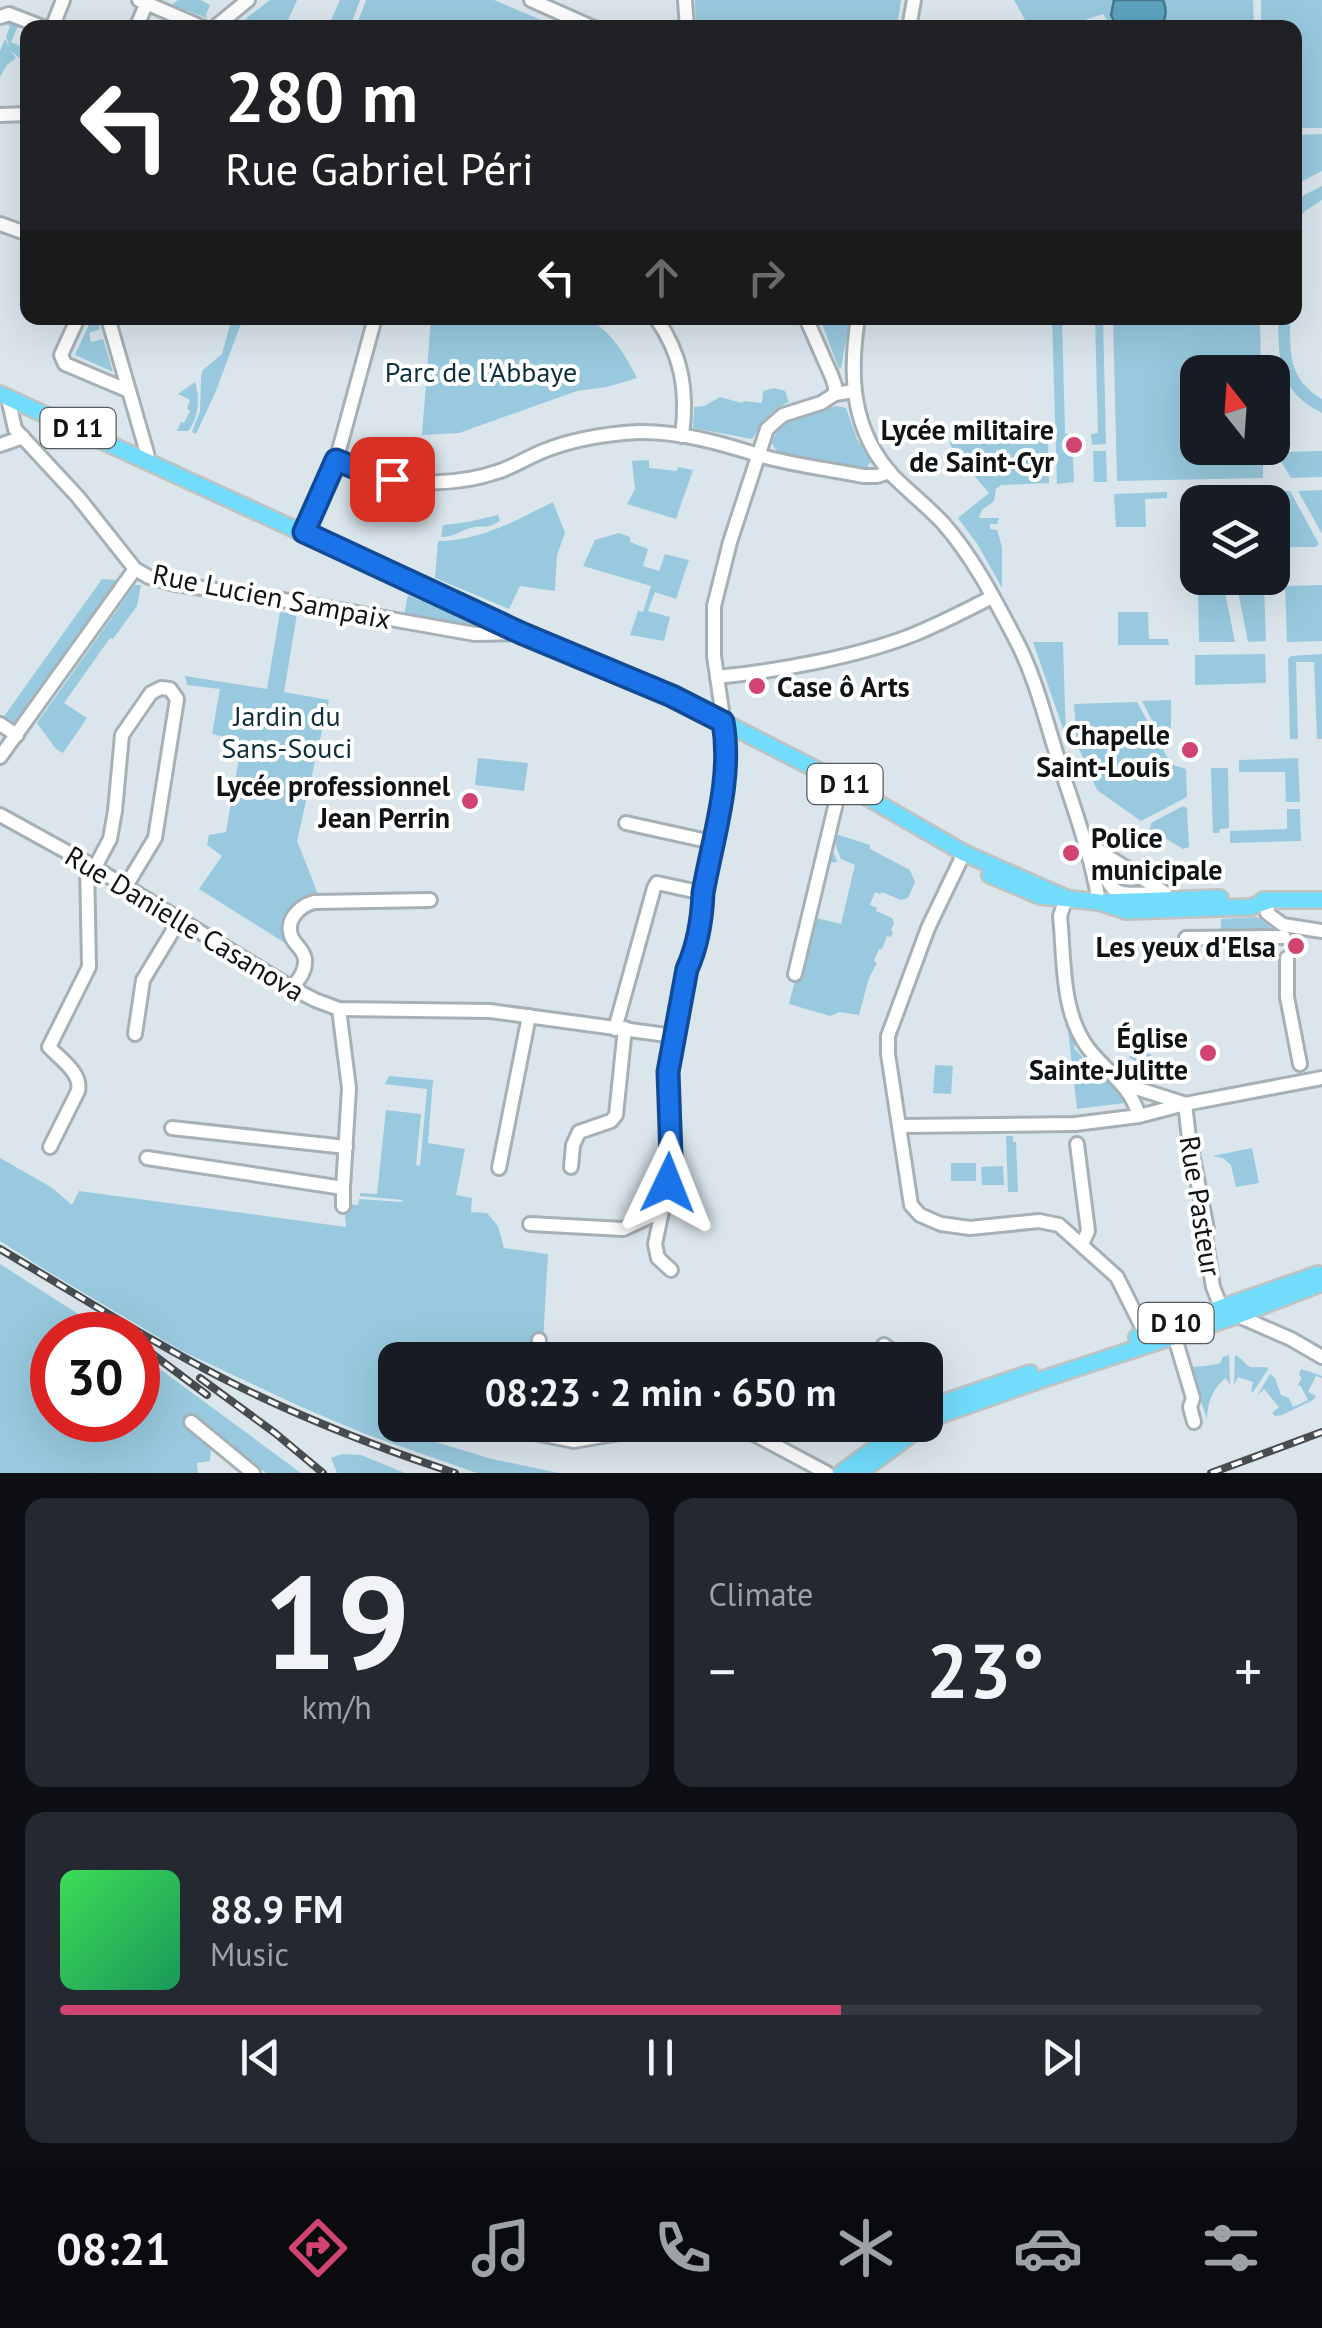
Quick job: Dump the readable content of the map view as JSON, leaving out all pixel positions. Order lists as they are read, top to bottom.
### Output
{
  "streets": {
    "main road": ["D 11", "D 10"],
    "street": ["Rue Lucien Sampaix", "Rue Danielle Casanova", "Rue Pasteur"]
  },
  "crossings": [
    ["D 11", "Rue Lucien Sampaix"],
    ["Rue Pasteur", "D 10"]
  ],
  "parks": ["Parc de l'Abbaye", "Jardin du Sans-Souci"],
  "places": [
    "Lycée militaire de Saint-Cyr",
    "Case ô Arts",
    "Chapelle Saint-Louis",
    "Lycée professionnel Jean Perrin",
    "Police municipale",
    "Les yeux d'Elsa",
    "Église Sainte-Julitte"
  ],
  "north": "top",
  "page": {
    "turn": ["280 m", "Rue Gabriel Péri"],
    "limit": "30",
    "trip": "08:23 · 2 min · 650 m",
    "tile": [
      ["19", "km/h"],
      "Climate"
    ],
    "heat": ["−", "23°", "+"],
    "song": ["88.9 FM", "Music"],
    "tabs": "08:21"
  }
}
